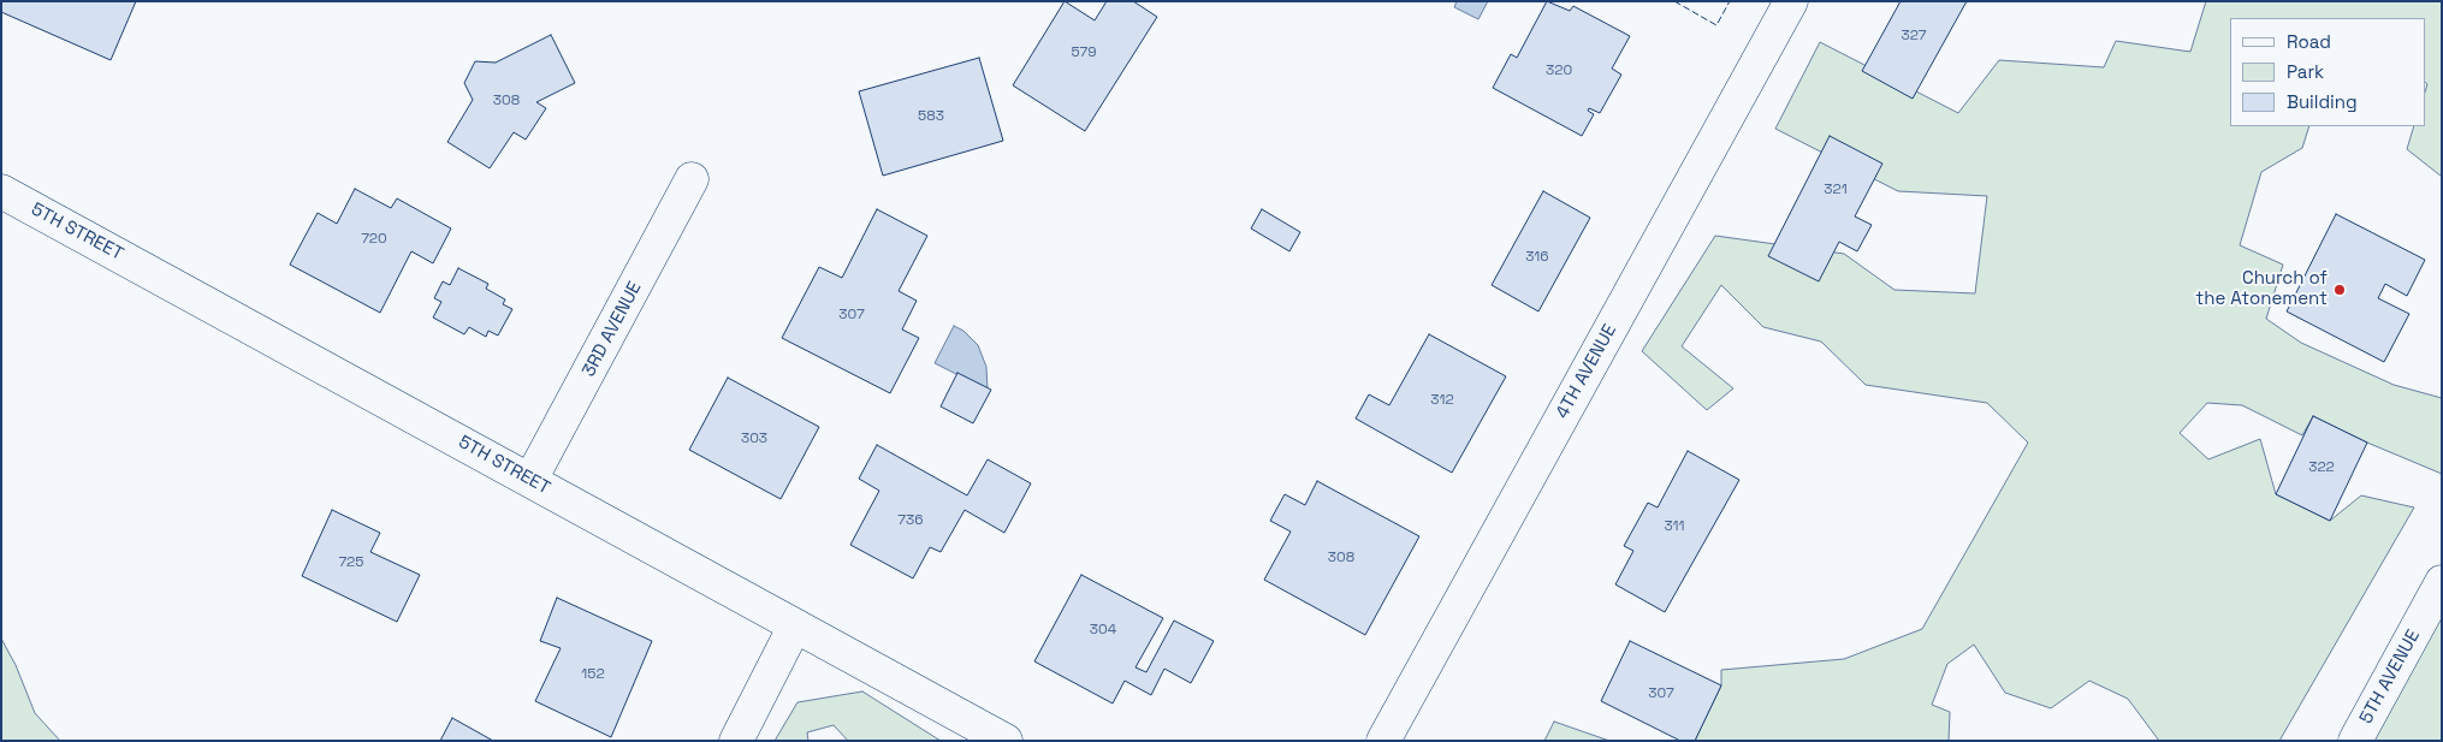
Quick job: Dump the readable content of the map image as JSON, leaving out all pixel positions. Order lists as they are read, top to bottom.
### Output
{
  "streets": {
    "street": [
      "5TH STREET",
      "3RD AVENUE",
      "4TH AVENUE",
      "5TH AVENUE"
    ]
  },
  "crossings": [
    ["5TH STREET", "3RD AVENUE"]
  ],
  "places": ["Church of the Atonement"],
  "house_numbers": [
    "327",
    "579",
    "320",
    "308",
    "583",
    "321",
    "720",
    "316",
    "307",
    "312",
    "303",
    "322",
    "736",
    "311",
    "308",
    "725",
    "304",
    "152",
    "307"
  ],
  "legend": ["Road", "Park", "Building"]
}
